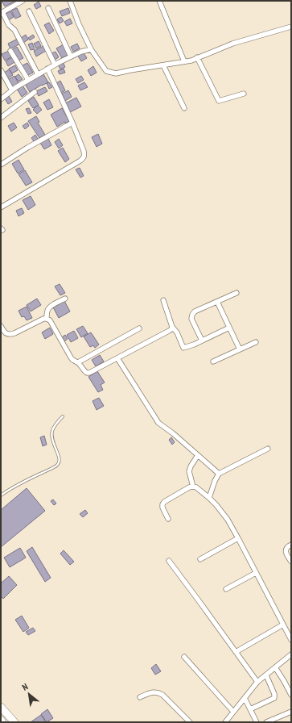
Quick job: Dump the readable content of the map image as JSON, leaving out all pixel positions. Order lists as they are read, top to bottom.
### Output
{
  "north": "top left"
}
